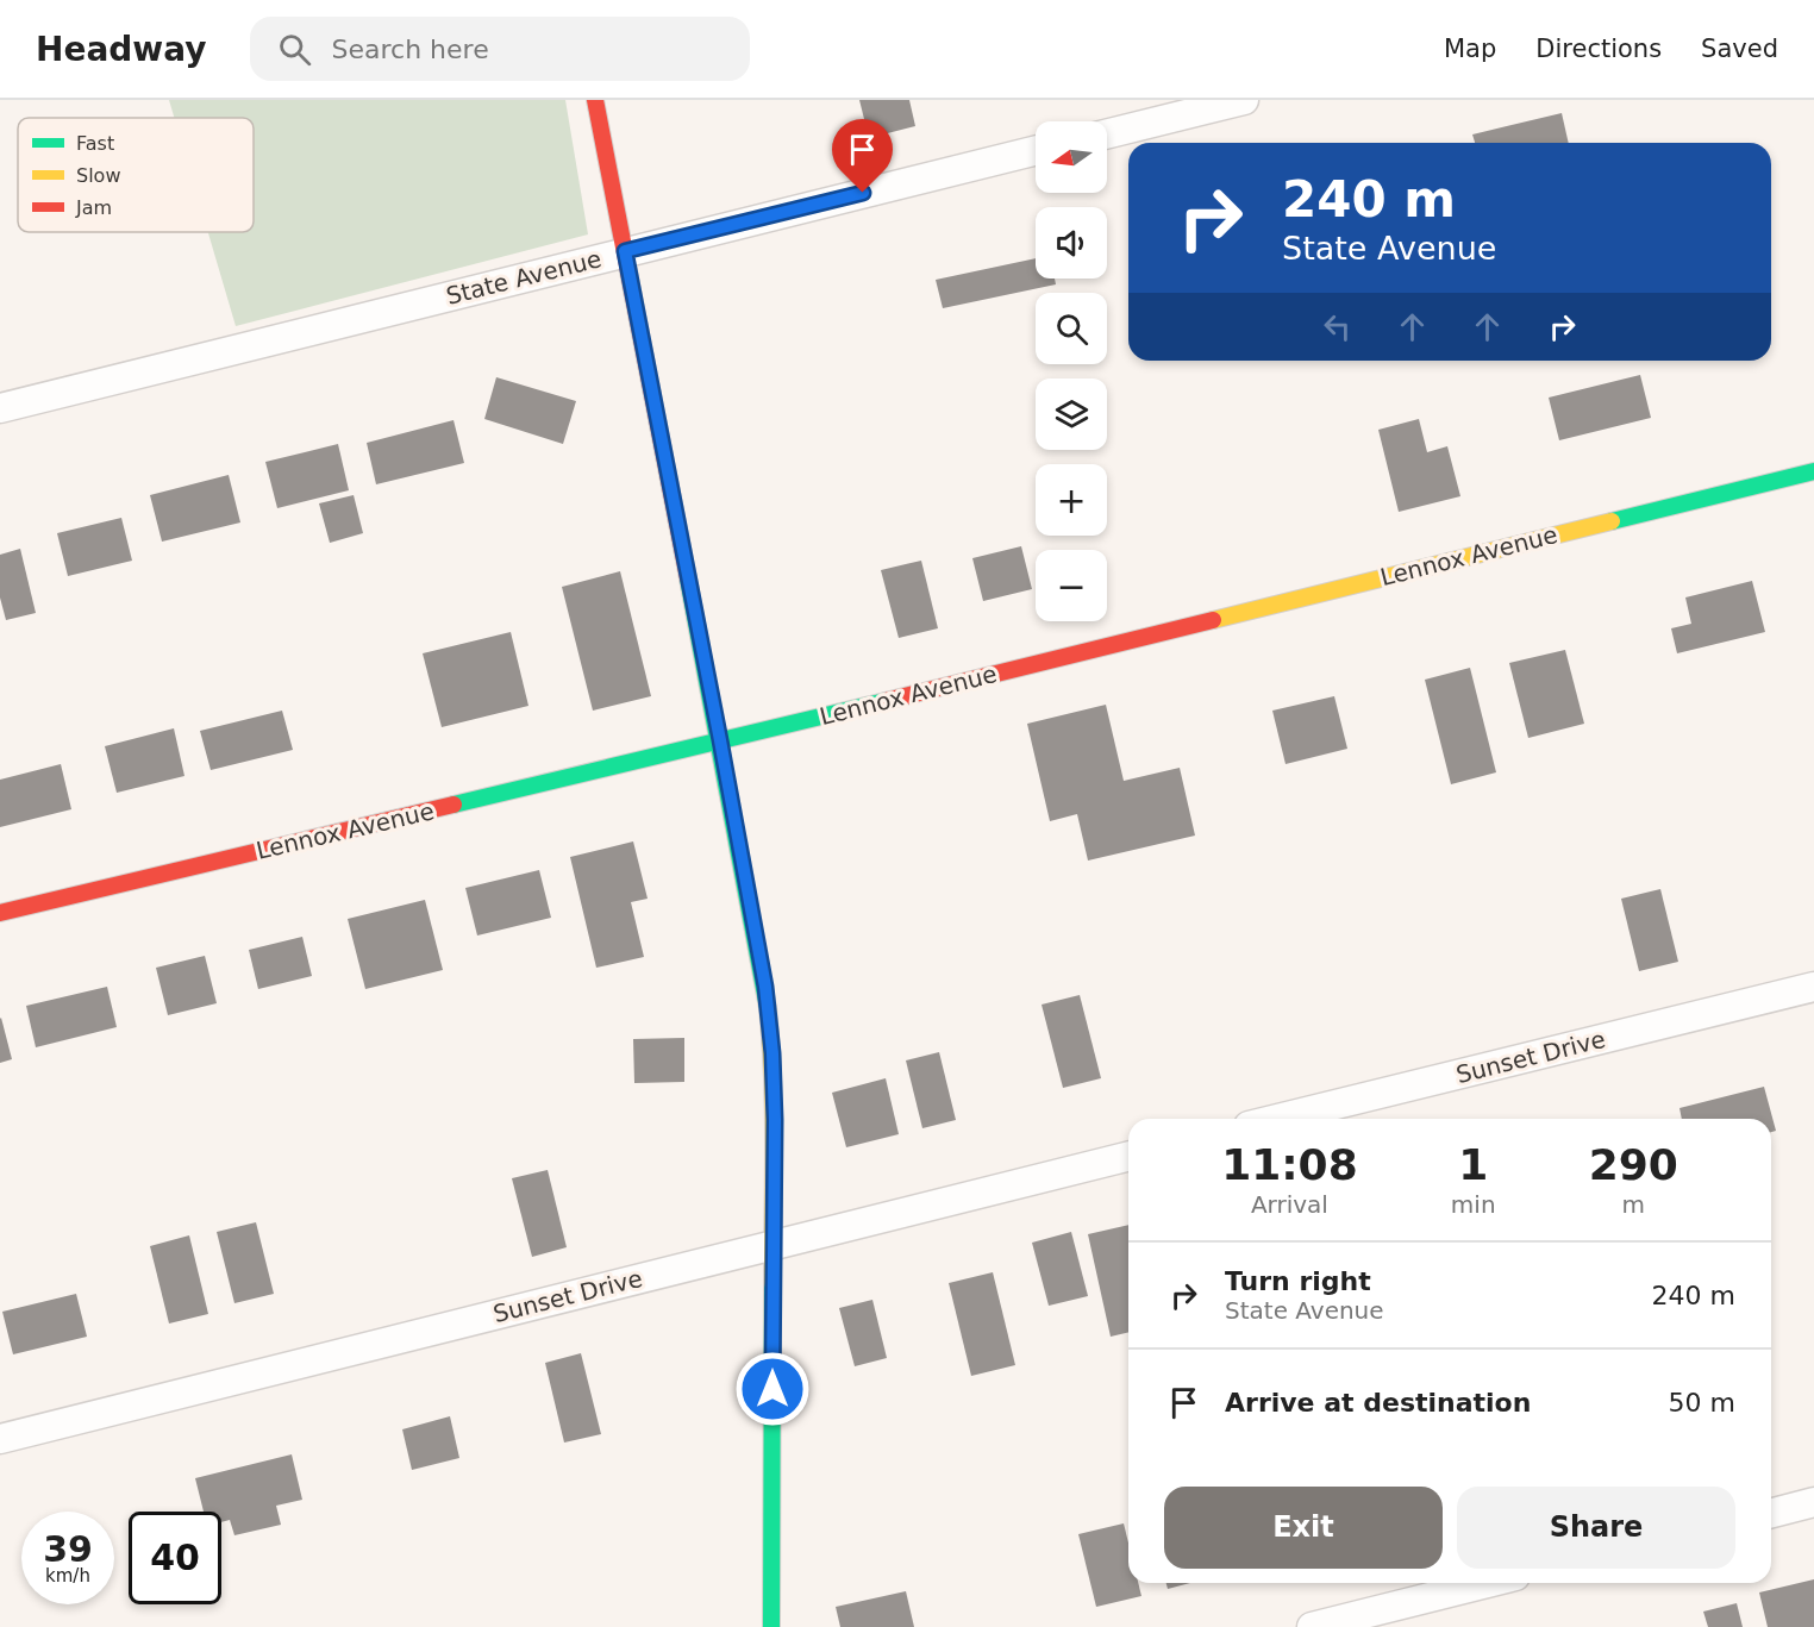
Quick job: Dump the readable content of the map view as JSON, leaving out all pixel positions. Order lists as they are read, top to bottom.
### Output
{
  "streets": {
    "street": ["State Avenue", "Lennox Avenue", "Sunset Drive"]
  },
  "legend": ["Fast", "Slow", "Jam"],
  "north": "left",
  "page": {
    "header": "Headway",
    "search": "Search here",
    "nav": ["Map", "Directions", "Saved"],
    "map_buttons": ["+", "−"],
    "turn": ["240 m", "State Avenue"],
    "eta": [
      "11:08",
      "Arrival",
      "1",
      "min",
      "290",
      "m"
    ],
    "list": [
      {
        "name": "Turn right",
        "note": "State Avenue",
        "value": "240 m"
      },
      {
        "name": "Arrive at destination",
        "value": "50 m"
      }
    ],
    "buttons": ["Exit", "Share"],
    "speed": "39 km/h",
    "limit": "40"
  }
}
